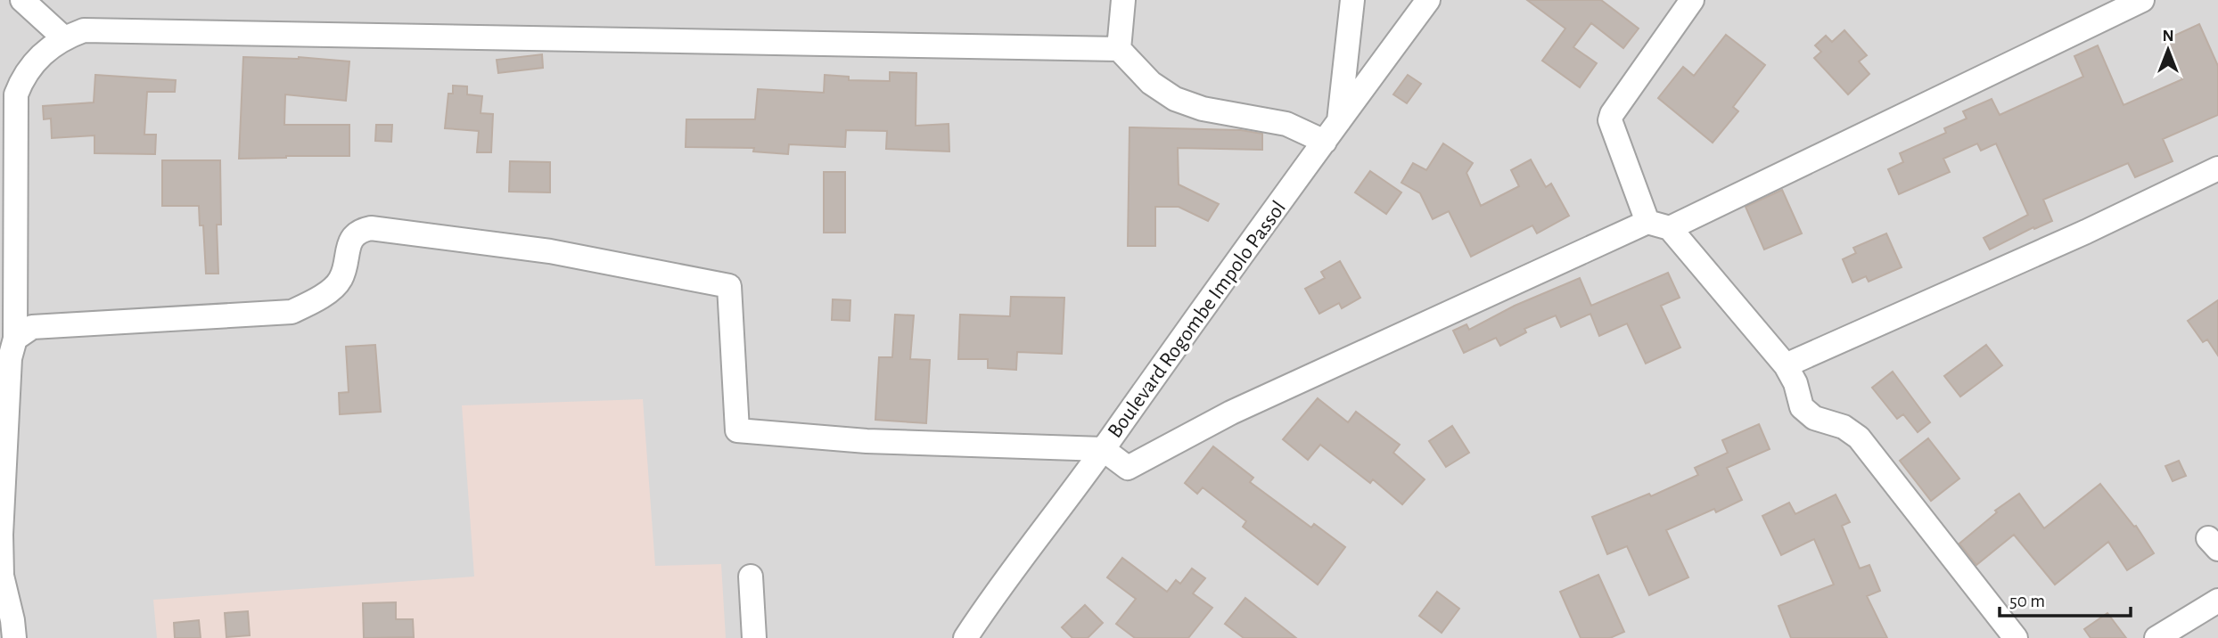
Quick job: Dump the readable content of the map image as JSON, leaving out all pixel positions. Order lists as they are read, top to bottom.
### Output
{
  "streets": {
    "street": ["Boulevard Rogombe Impolo Passol"]
  },
  "scale_bar": "50 m",
  "north": "top"
}
